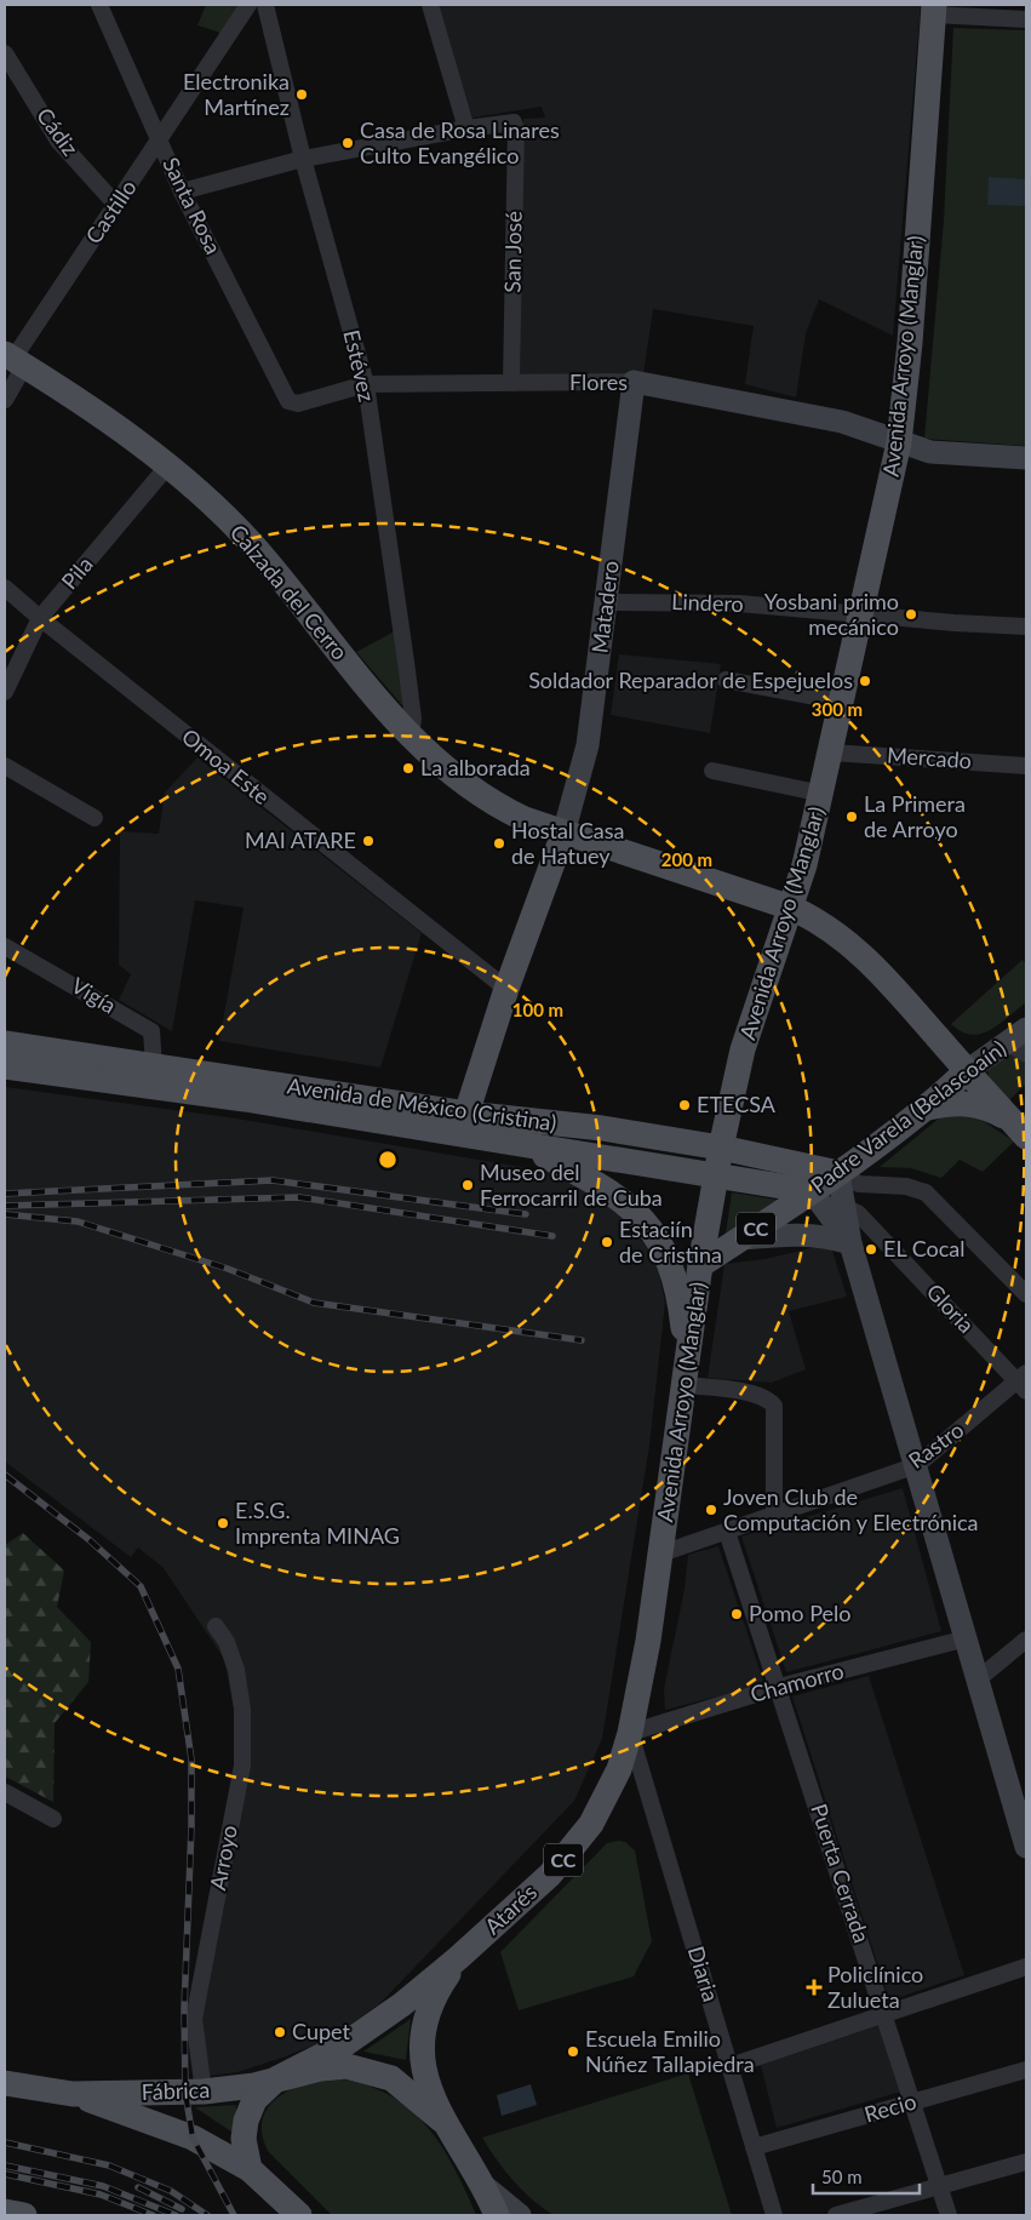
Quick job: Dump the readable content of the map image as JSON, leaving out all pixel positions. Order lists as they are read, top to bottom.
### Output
{
  "streets": {
    "main road": [
      "Avenida Arroyo (Manglar)",
      "Calzada del Cerro",
      "Matadero",
      "Avenida de México (Cristina)",
      "Padre Varela (Belascoaín)",
      "CC",
      "Atarés",
      "Fábrica"
    ],
    "street": [
      "Cádiz",
      "Santa Rosa",
      "Castillo",
      "San José",
      "Estévez",
      "Flores",
      "Pila",
      "Lindero",
      "Mercado",
      "Omoa Este",
      "Vigía",
      "Gloria",
      "Rastro",
      "Chamorro",
      "Arroyo",
      "Puerta Cerrada",
      "Diaria",
      "Recio"
    ]
  },
  "crossings": [
    ["Cádiz", "Castillo"],
    ["Santa Rosa", "Castillo"],
    ["Santa Rosa", "Flores"],
    ["Castillo", "Calzada del Cerro"],
    ["San José", "Flores"],
    ["Avenida Arroyo (Manglar)", "Flores"],
    ["Avenida Arroyo (Manglar)", "Calzada del Cerro"],
    ["Avenida Arroyo (Manglar)", "Lindero"],
    ["Avenida Arroyo (Manglar)", "Mercado"],
    ["Avenida Arroyo (Manglar)", "Avenida de México (Cristina)"],
    ["Avenida Arroyo (Manglar)", "Padre Varela (Belascoaín)"],
    ["Avenida Arroyo (Manglar)", "Rastro"],
    ["Avenida Arroyo (Manglar)", "Chamorro"],
    ["Avenida Arroyo (Manglar)", "Atarés"],
    ["Avenida Arroyo (Manglar)", "Diaria"],
    ["Estévez", "Flores"],
    ["Estévez", "Calzada del Cerro"],
    ["Flores", "Matadero"],
    ["Pila", "Calzada del Cerro"],
    ["Pila", "Omoa Este"],
    ["Calzada del Cerro", "Matadero"],
    ["Calzada del Cerro", "Padre Varela (Belascoaín)"],
    ["Lindero", "Matadero"],
    ["Matadero", "Omoa Este"],
    ["Matadero", "Avenida de México (Cristina)"],
    ["Vigía", "Avenida de México (Cristina)"],
    ["Avenida de México (Cristina)", "Padre Varela (Belascoaín)"],
    ["Gloria", "Rastro"],
    ["Rastro", "Puerta Cerrada"],
    ["Chamorro", "Puerta Cerrada"],
    ["Chamorro", "Atarés"],
    ["Chamorro", "Diaria"],
    ["Arroyo", "Fábrica"],
    ["Puerta Cerrada", "Recio"],
    ["Atarés", "Diaria"],
    ["Atarés", "Fábrica"],
    ["Diaria", "Recio"]
  ],
  "places": {
    "other": [
      "Electronika Martínez",
      "Casa de Rosa Linares Culto Evangélico",
      "Yosbani primo mecánico",
      "Soldador Reparador de Espejuelos",
      "La alborada",
      "La Primera de Arroyo",
      "MAI ATARE",
      "Hostal Casa de Hatuey",
      "ETECSA",
      "Museo del Ferrocarril de Cuba",
      "Estaciín de Cristina",
      "EL Cocal",
      "Joven Club de Computación y Electrónica",
      "E.S.G. Imprenta MINAG",
      "Pomo Pelo",
      "Cupet",
      "Escuela Emilio Núñez Tallapiedra"
    ],
    "health": ["Policlínico Zulueta"]
  },
  "scale_bar": "50 m",
  "rings": ["300 m", "200 m", "100 m"]
}
